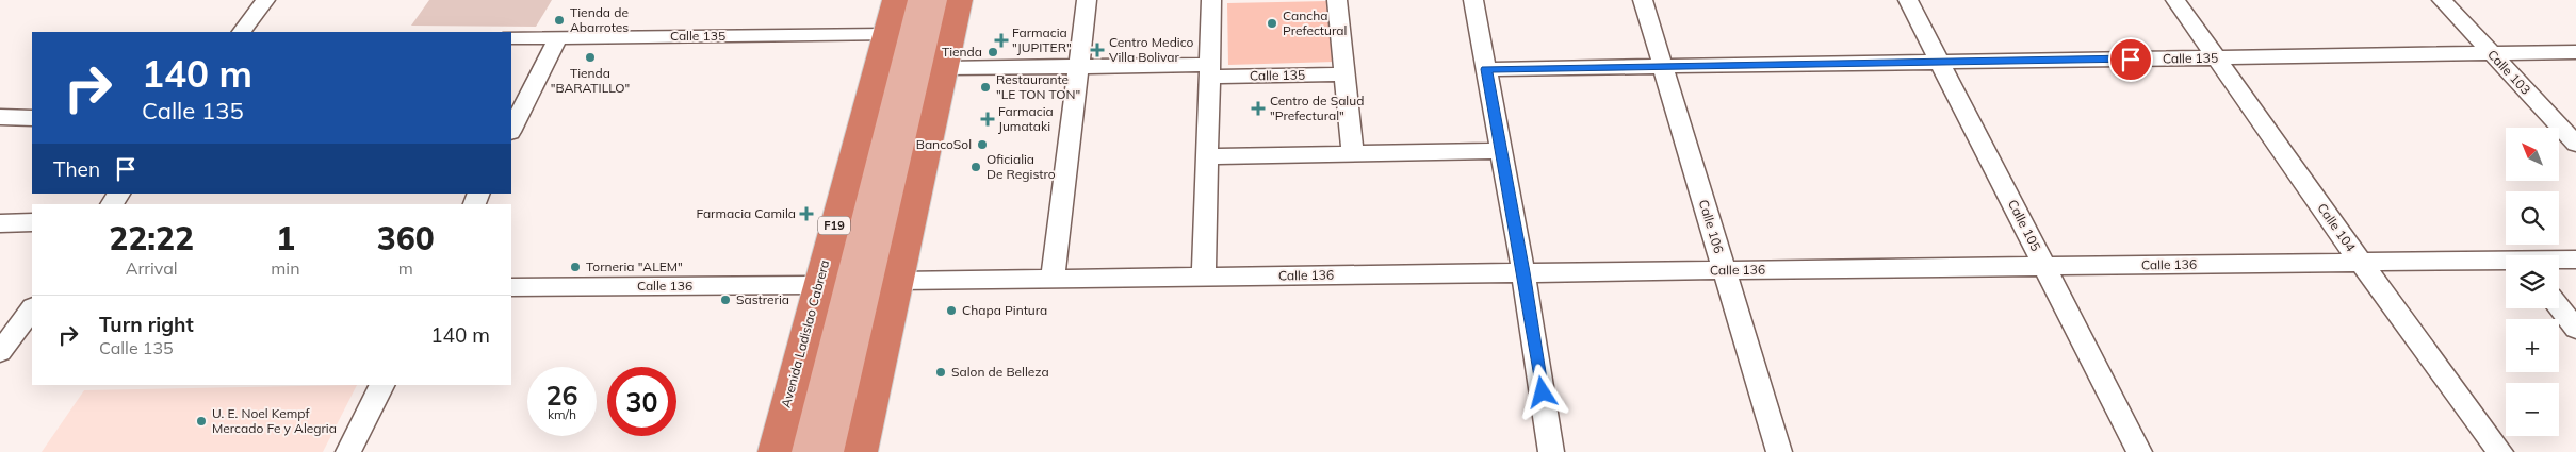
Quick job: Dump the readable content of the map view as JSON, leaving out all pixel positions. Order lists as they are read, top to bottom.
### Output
{
  "streets": {
    "highway": ["F19", "Avenida Ladislao Cabrera"],
    "street": [
      "Calle 135",
      "Calle 103",
      "Calle 105",
      "Calle 106",
      "Calle 104",
      "Calle 136"
    ]
  },
  "crossings": [
    ["Calle 135", "Calle 103"],
    ["Calle 135", "Calle 105"],
    ["Calle 135", "Calle 106"],
    ["Calle 135", "Calle 104"],
    ["Calle 135", "Avenida Ladislao Cabrera"],
    ["Calle 105", "Calle 136"],
    ["Calle 106", "Calle 136"],
    ["Calle 104", "Calle 136"],
    ["Calle 136", "Avenida Ladislao Cabrera"]
  ],
  "places": {
    "other": [
      "Tienda de Abarrotes",
      "Cancha Prefectural",
      "Tienda",
      "Tienda \"BARATILLO\"",
      "Restaurante \"LE TON TON\"",
      "BancoSol",
      "Oficialia De Registro",
      "Torneria \"ALEM\"",
      "Sastreria",
      "Chapa Pintura",
      "Salon de Belleza",
      "U. E. Noel Kempf Mercado Fe y Alegria"
    ],
    "health": [
      "Farmacia \"JUPITER\"",
      "Centro Medico Villa Bolivar",
      "Centro de Salud \"Prefectural\"",
      "Farmacia Jumataki",
      "Farmacia Camila"
    ]
  },
  "north": "top left",
  "page": {
    "turn": ["140 m", "Calle 135"],
    "map_buttons": ["+", "−"],
    "then": "Then",
    "eta": [
      "22:22",
      "Arrival",
      "1",
      "min",
      "360",
      "m"
    ],
    "list": [
      {
        "name": "Turn right",
        "note": "Calle 135",
        "value": "140 m"
      }
    ],
    "speed": "26 km/h",
    "limit": "30"
  }
}
